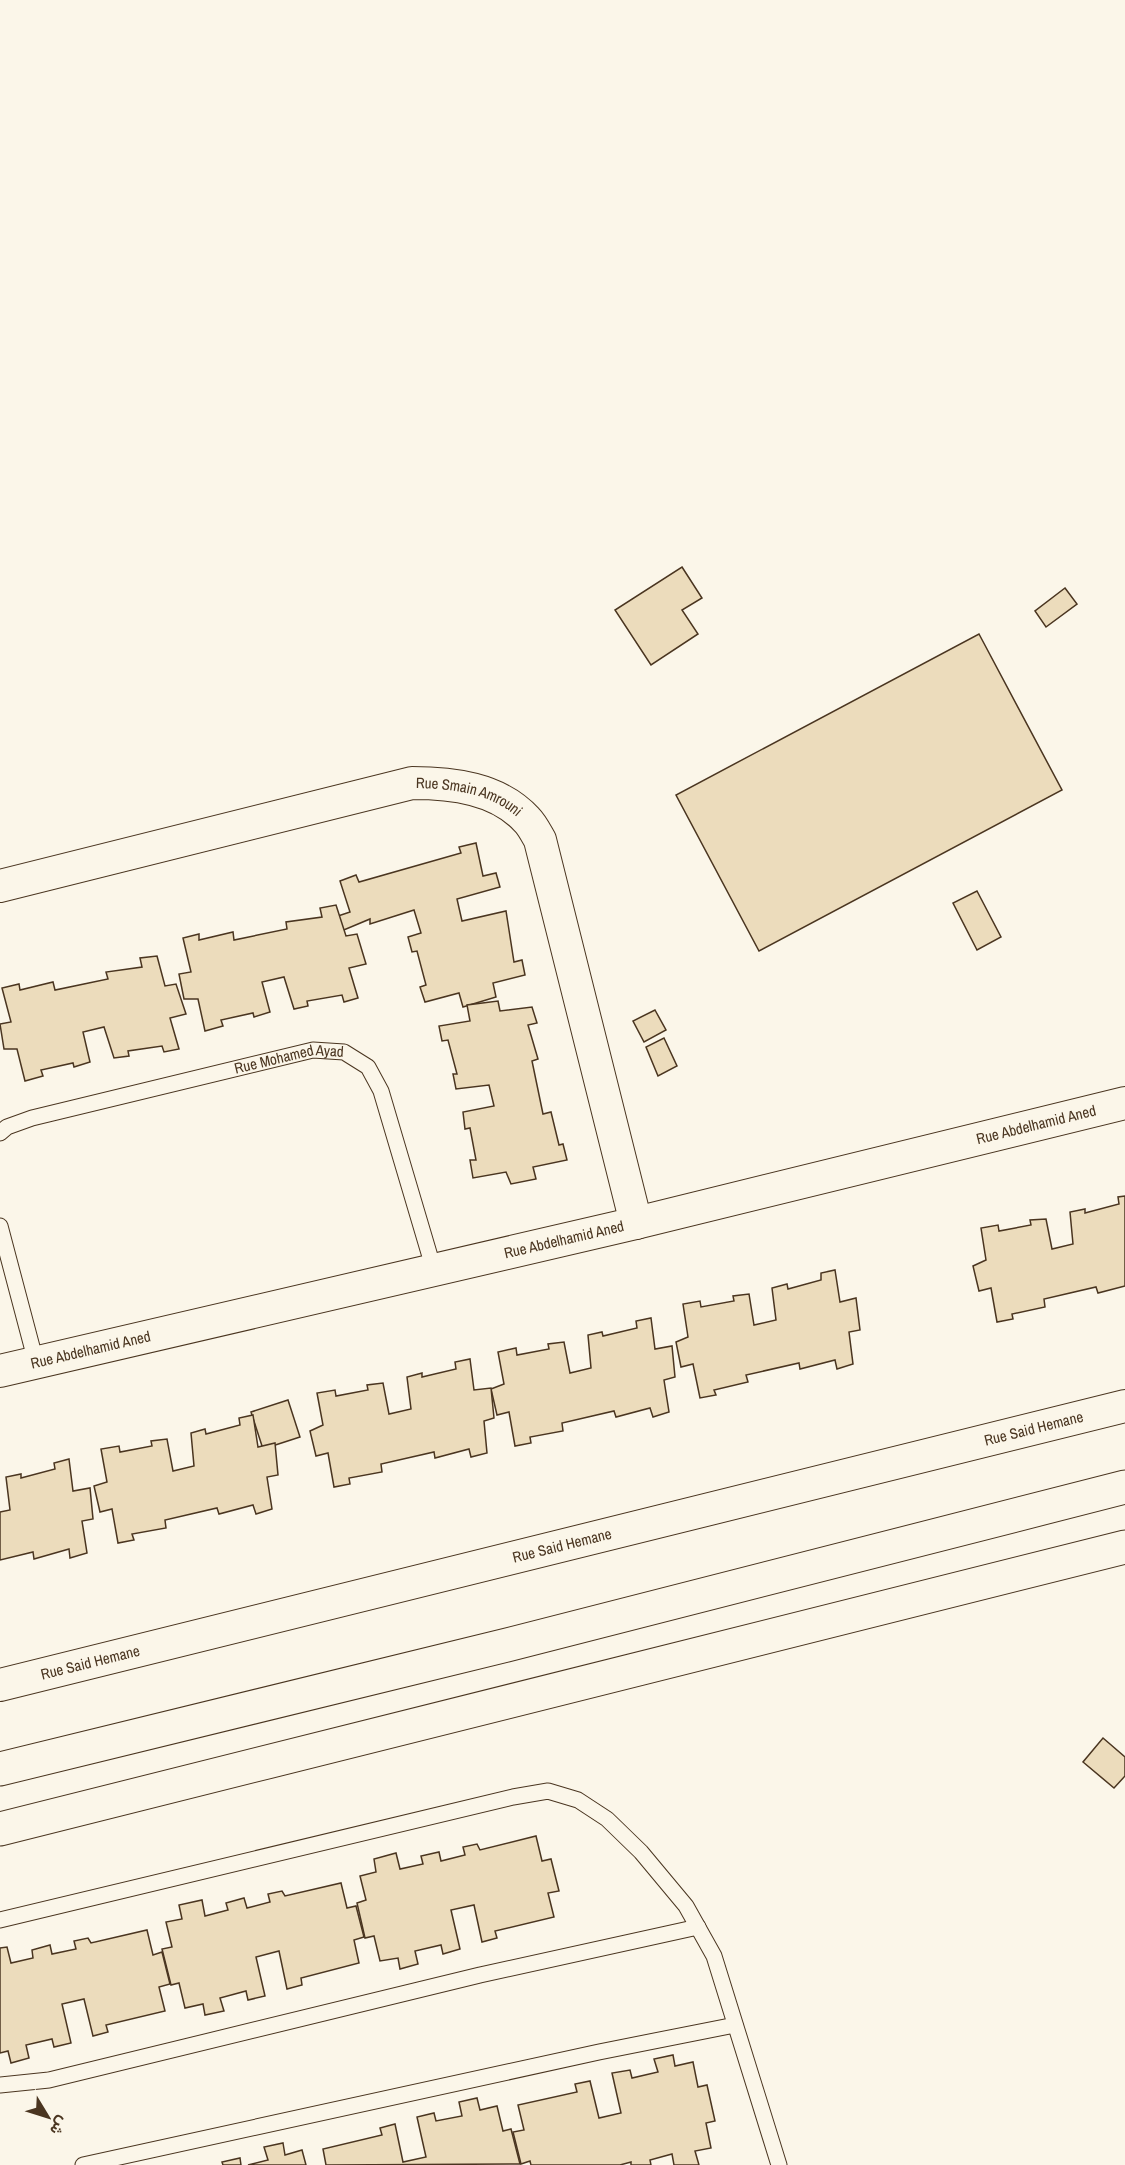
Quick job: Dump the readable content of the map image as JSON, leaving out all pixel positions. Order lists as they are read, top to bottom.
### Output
{
  "streets": {
    "street": ["Rue Smain Amrouni", "Rue Abdelhamid Aned", "Rue Said Hemane"],
    "lane": ["Rue Mohamed Ayad"]
  },
  "crossings": [
    ["Rue Smain Amrouni", "Rue Abdelhamid Aned"],
    ["Rue Mohamed Ayad", "Rue Abdelhamid Aned"]
  ],
  "north": "bottom right"
}
